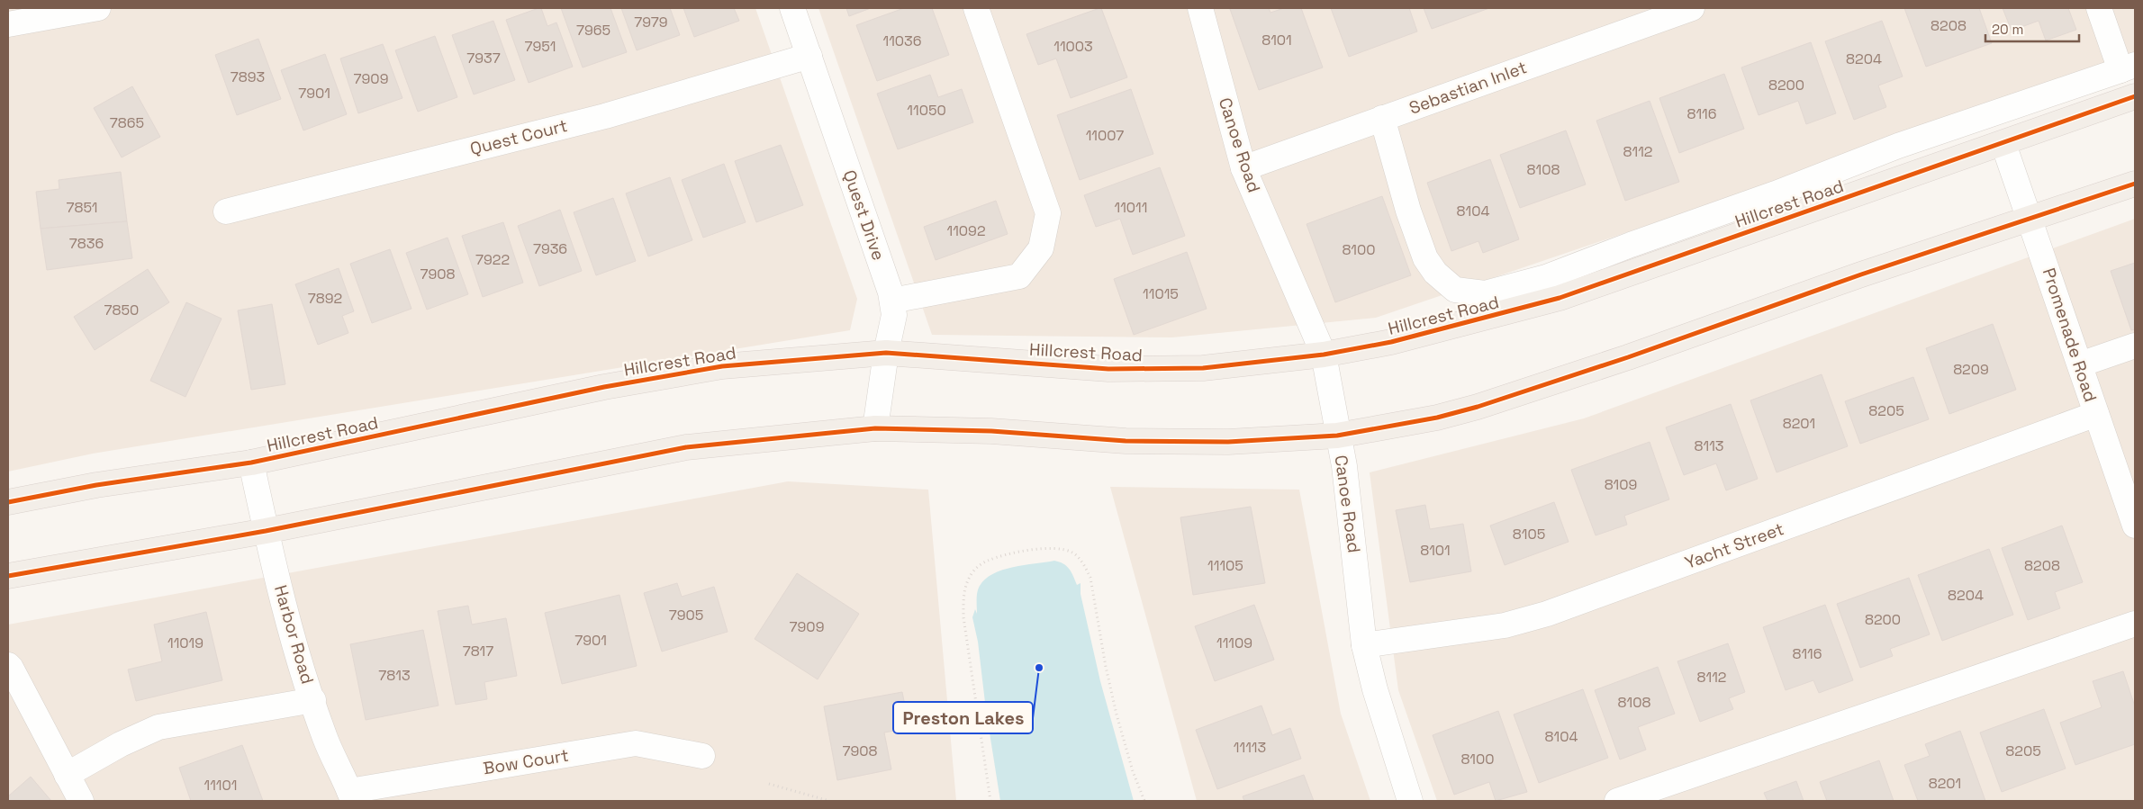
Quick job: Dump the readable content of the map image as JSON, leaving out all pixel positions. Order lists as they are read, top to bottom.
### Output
{
  "streets": {
    "main road": ["Hillcrest Road"],
    "street": [
      "Sebastian Inlet",
      "Quest Court",
      "Canoe Road",
      "Quest Drive",
      "Promenade Road",
      "Yacht Street",
      "Harbor Road",
      "Bow Court"
    ]
  },
  "crossings": [
    ["Sebastian Inlet", "Canoe Road"],
    ["Quest Court", "Quest Drive"],
    ["Canoe Road", "Hillcrest Road"],
    ["Canoe Road", "Yacht Street"],
    ["Hillcrest Road", "Quest Drive"],
    ["Hillcrest Road", "Promenade Road"],
    ["Hillcrest Road", "Harbor Road"],
    ["Promenade Road", "Yacht Street"],
    ["Harbor Road", "Bow Court"]
  ],
  "places": ["Preston Lakes"],
  "house_numbers": [
    "7979",
    "8208",
    "7965",
    "8101",
    "11036",
    "7951",
    "11003",
    "7937",
    "8204",
    "7893",
    "7909",
    "8200",
    "7901",
    "11050",
    "8116",
    "7865",
    "11007",
    "8112",
    "8108",
    "7851",
    "11011",
    "8104",
    "11092",
    "7836",
    "7936",
    "8100",
    "7922",
    "7908",
    "11015",
    "7892",
    "7850",
    "8209",
    "8205",
    "8201",
    "8113",
    "8109",
    "8105",
    "8101",
    "11105",
    "8208",
    "8204",
    "7905",
    "8200",
    "7909",
    "7901",
    "11019",
    "11109",
    "7817",
    "8116",
    "7813",
    "8112",
    "8108",
    "8104",
    "11113",
    "7908",
    "8205",
    "8100",
    "8201",
    "11101"
  ],
  "scale_bar": "20 m"
}
